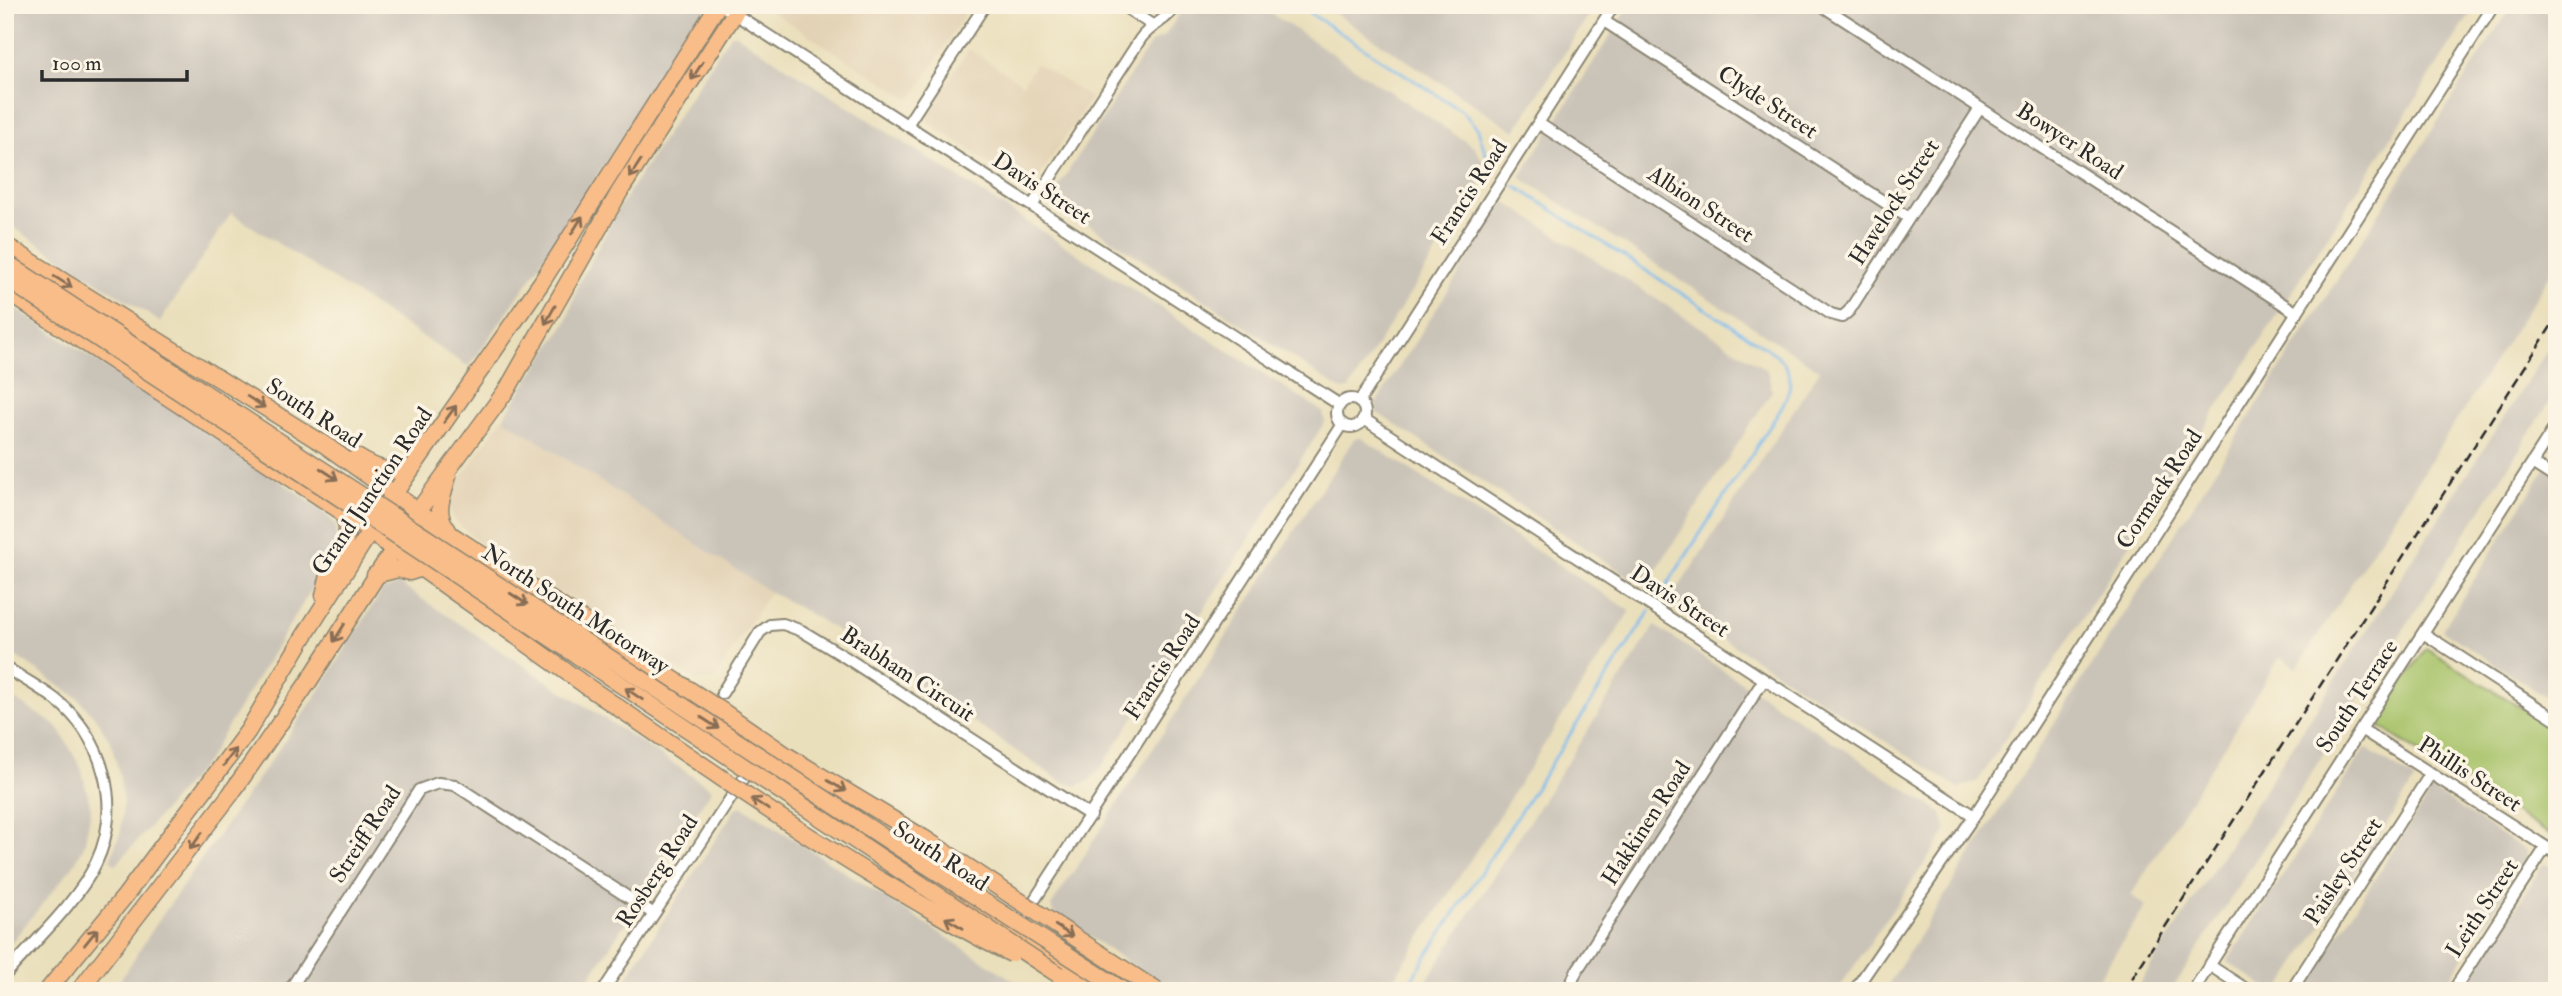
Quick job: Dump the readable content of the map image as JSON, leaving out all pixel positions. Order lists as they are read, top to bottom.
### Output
{
  "streets": {
    "highway": ["South Road", "Grand Junction Road", "North South Motorway"],
    "street": [
      "Clyde Street",
      "Bowyer Road",
      "Davis Street",
      "Francis Road",
      "Havelock Street",
      "Albion Street",
      "Cormack Road",
      "Brabham Circuit",
      "South Terrace",
      "Phillis Street",
      "Hakkinen Road",
      "Streiff Road",
      "Rosberg Road",
      "Paisley Street",
      "Leith Street"
    ]
  },
  "crossings": [
    ["Clyde Street", "Francis Road"],
    ["Clyde Street", "Havelock Street"],
    ["Bowyer Road", "Havelock Street"],
    ["Bowyer Road", "Cormack Road"],
    ["Davis Street", "Francis Road"],
    ["Davis Street", "Cormack Road"],
    ["Davis Street", "Grand Junction Road"],
    ["Davis Street", "Hakkinen Road"],
    ["Francis Road", "Albion Street"],
    ["Francis Road", "South Road"],
    ["Francis Road", "Brabham Circuit"],
    ["Havelock Street", "Albion Street"],
    ["South Road", "Grand Junction Road"],
    ["South Road", "Rosberg Road"],
    ["South Terrace", "Phillis Street"],
    ["Phillis Street", "Paisley Street"],
    ["Phillis Street", "Leith Street"],
    ["Streiff Road", "Rosberg Road"]
  ],
  "scale_bar": "100 m"
}
